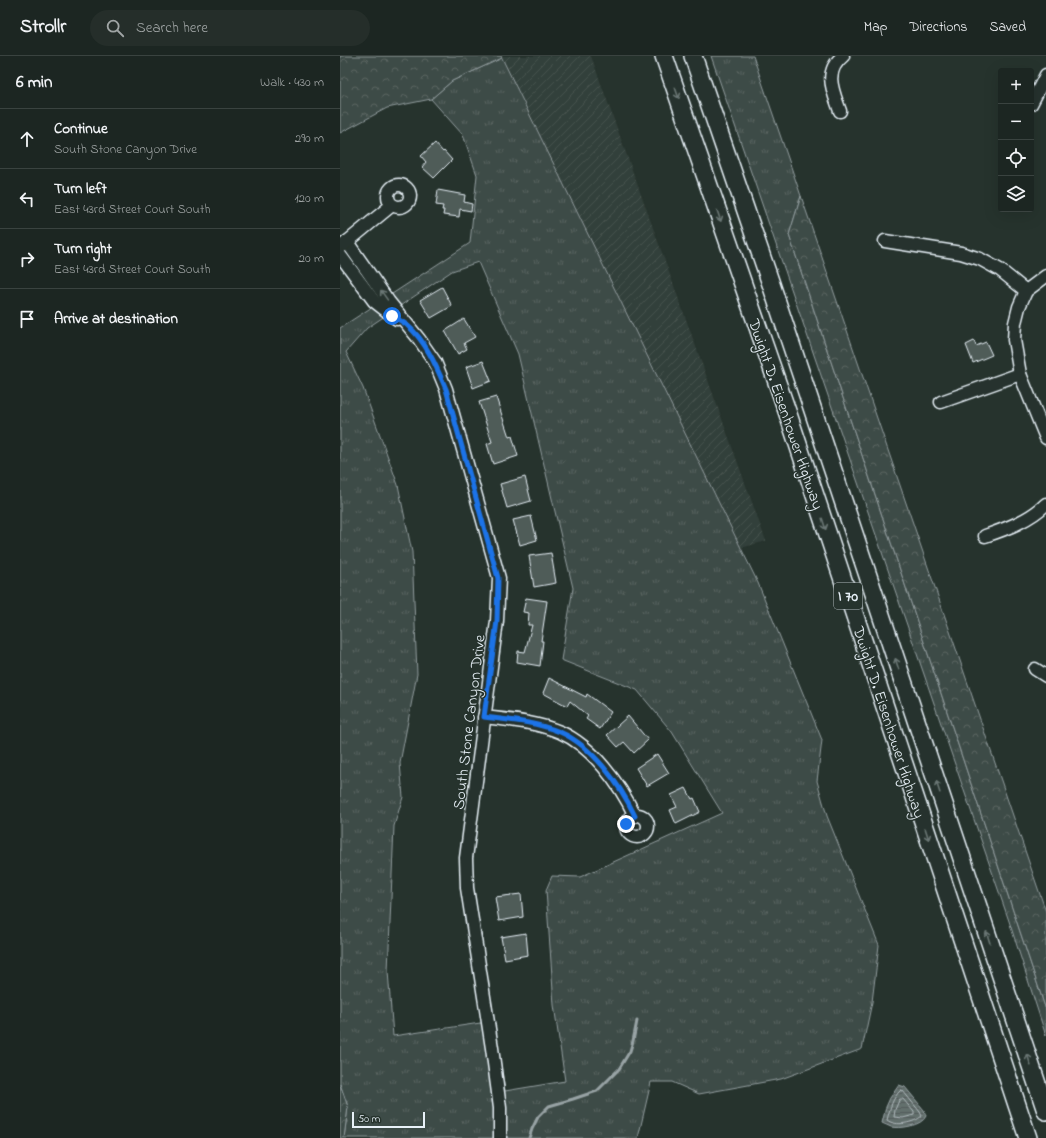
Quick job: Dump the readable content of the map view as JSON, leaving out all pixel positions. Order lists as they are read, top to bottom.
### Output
{
  "streets": {
    "highway": ["Dwight D. Eisenhower Highway", "I 70"],
    "street": ["South Stone Canyon Drive"]
  },
  "scale_bar": "50 m",
  "page": {
    "header": "Strollr",
    "search": "Search here",
    "nav": ["Map", "Directions", "Saved"],
    "heading": ["6 min", "Walk · 430 m"],
    "map_buttons": ["+", "−"],
    "list": [
      ["Continue", "South Stone Canyon Drive", "290 m"],
      ["Turn left", "East 43rd Street Court South", "120 m"],
      ["Turn right", "East 43rd Street Court South", "20 m"],
      "Arrive at destination"
    ],
    "scale": "50 m"
  }
}
